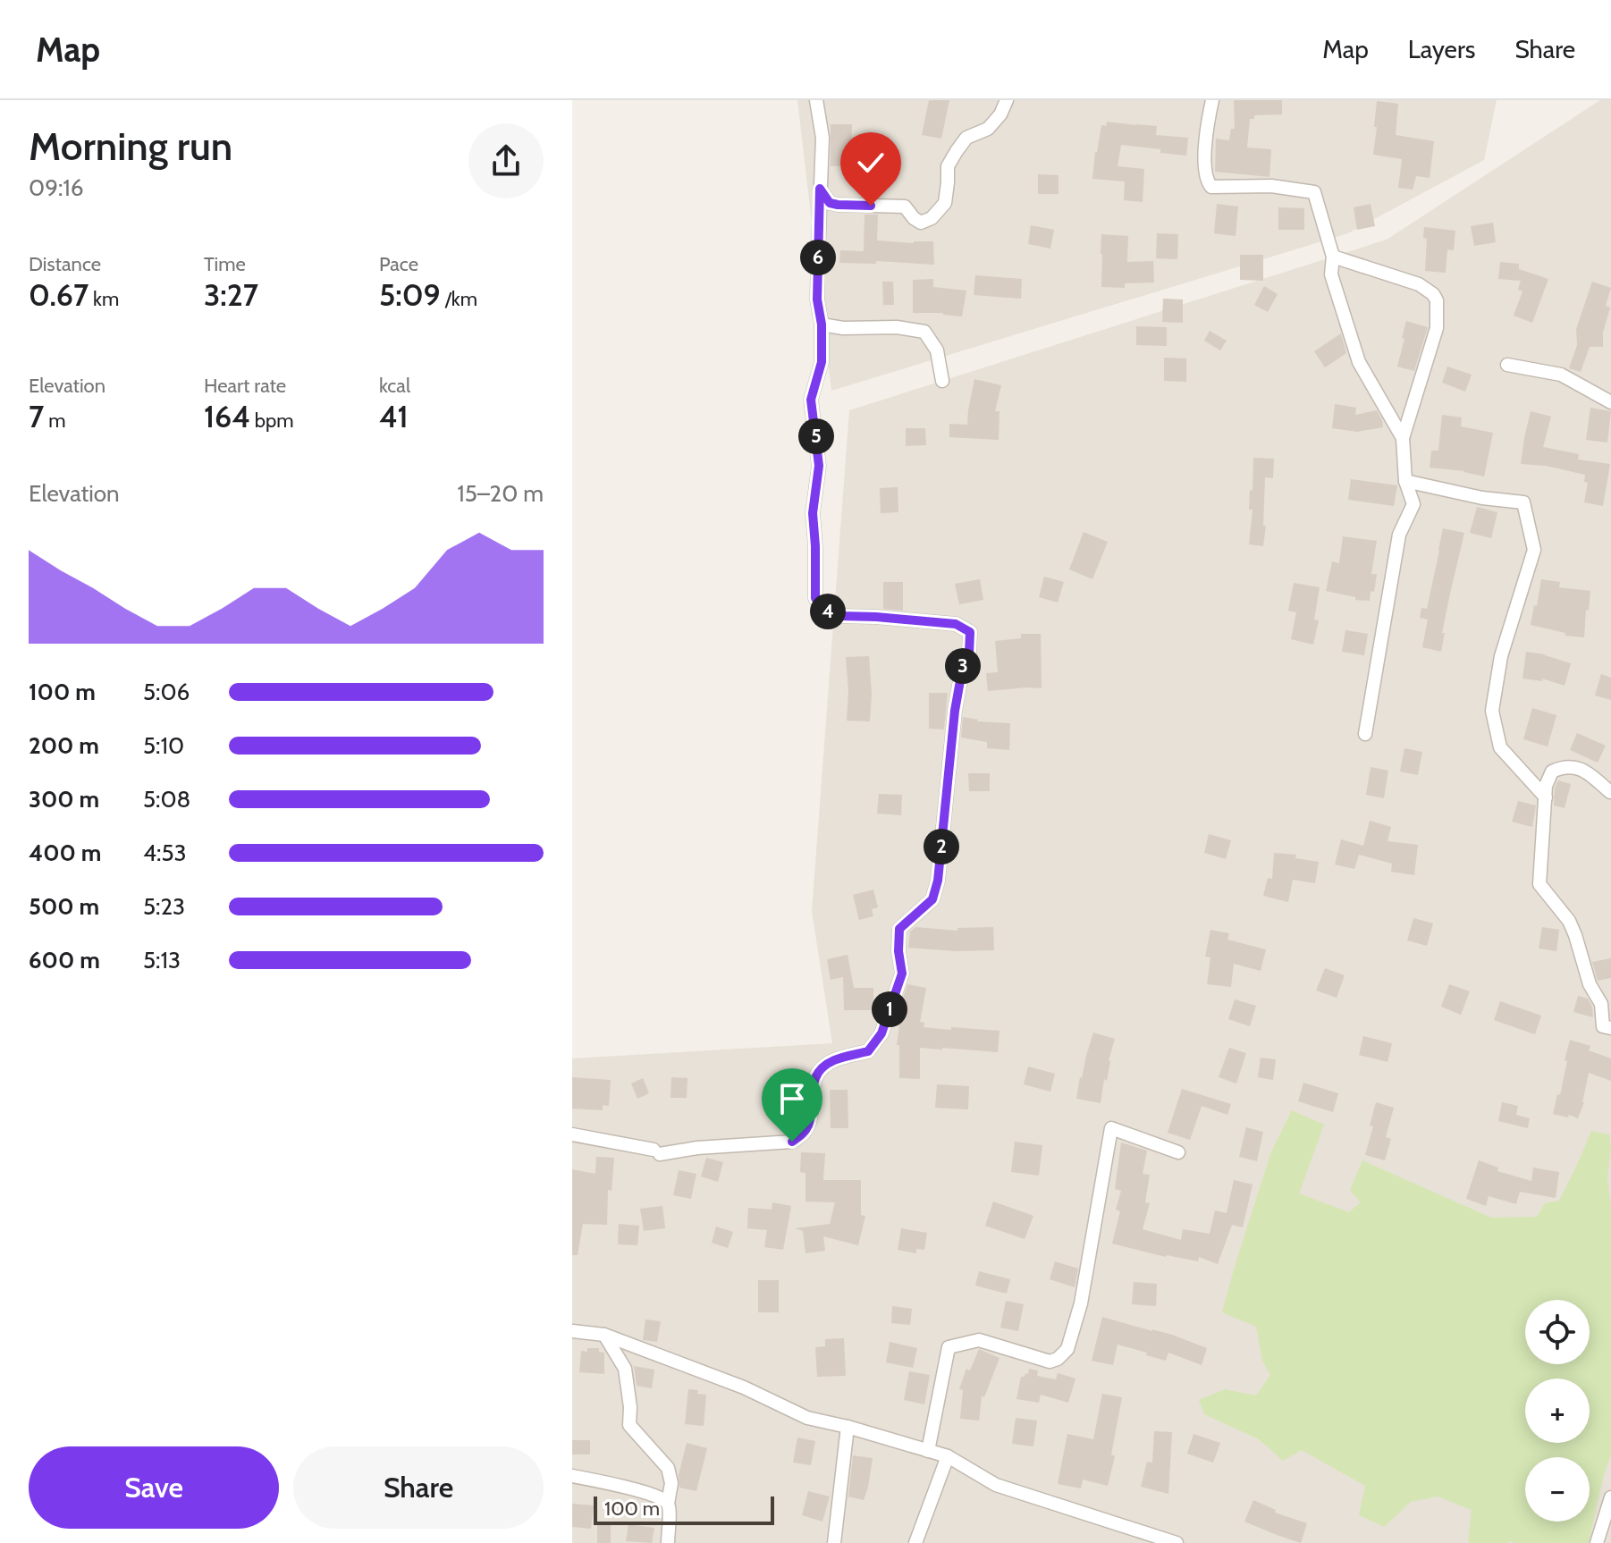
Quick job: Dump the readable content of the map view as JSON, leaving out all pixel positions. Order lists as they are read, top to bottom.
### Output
{
  "scale_bar": "100 m",
  "page": {
    "header": "Map",
    "nav": ["Map", "Layers", "Share"],
    "heading": ["Morning run", "09:16"],
    "stats": [
      ["Distance", "0.67 km"],
      ["Time", "3:27"],
      ["Pace", "5:09 /km"],
      ["Elevation", "7 m"],
      ["Heart rate", "164 bpm"],
      ["kcal", "41"]
    ],
    "pins": [
      "6",
      "5",
      "4",
      "3",
      "2",
      "1"
    ],
    "chart": ["Elevation", "15–20 m"],
    "list": [
      {
        "name": "100 m",
        "note": "5:06"
      },
      {
        "name": "200 m",
        "note": "5:10"
      },
      {
        "name": "300 m",
        "note": "5:08"
      },
      {
        "name": "400 m",
        "note": "4:53"
      },
      {
        "name": "500 m",
        "note": "5:23"
      },
      {
        "name": "600 m",
        "note": "5:13"
      }
    ],
    "map_buttons": ["+", "−"],
    "buttons": ["Save", "Share"],
    "scale": "100 m"
  }
}
